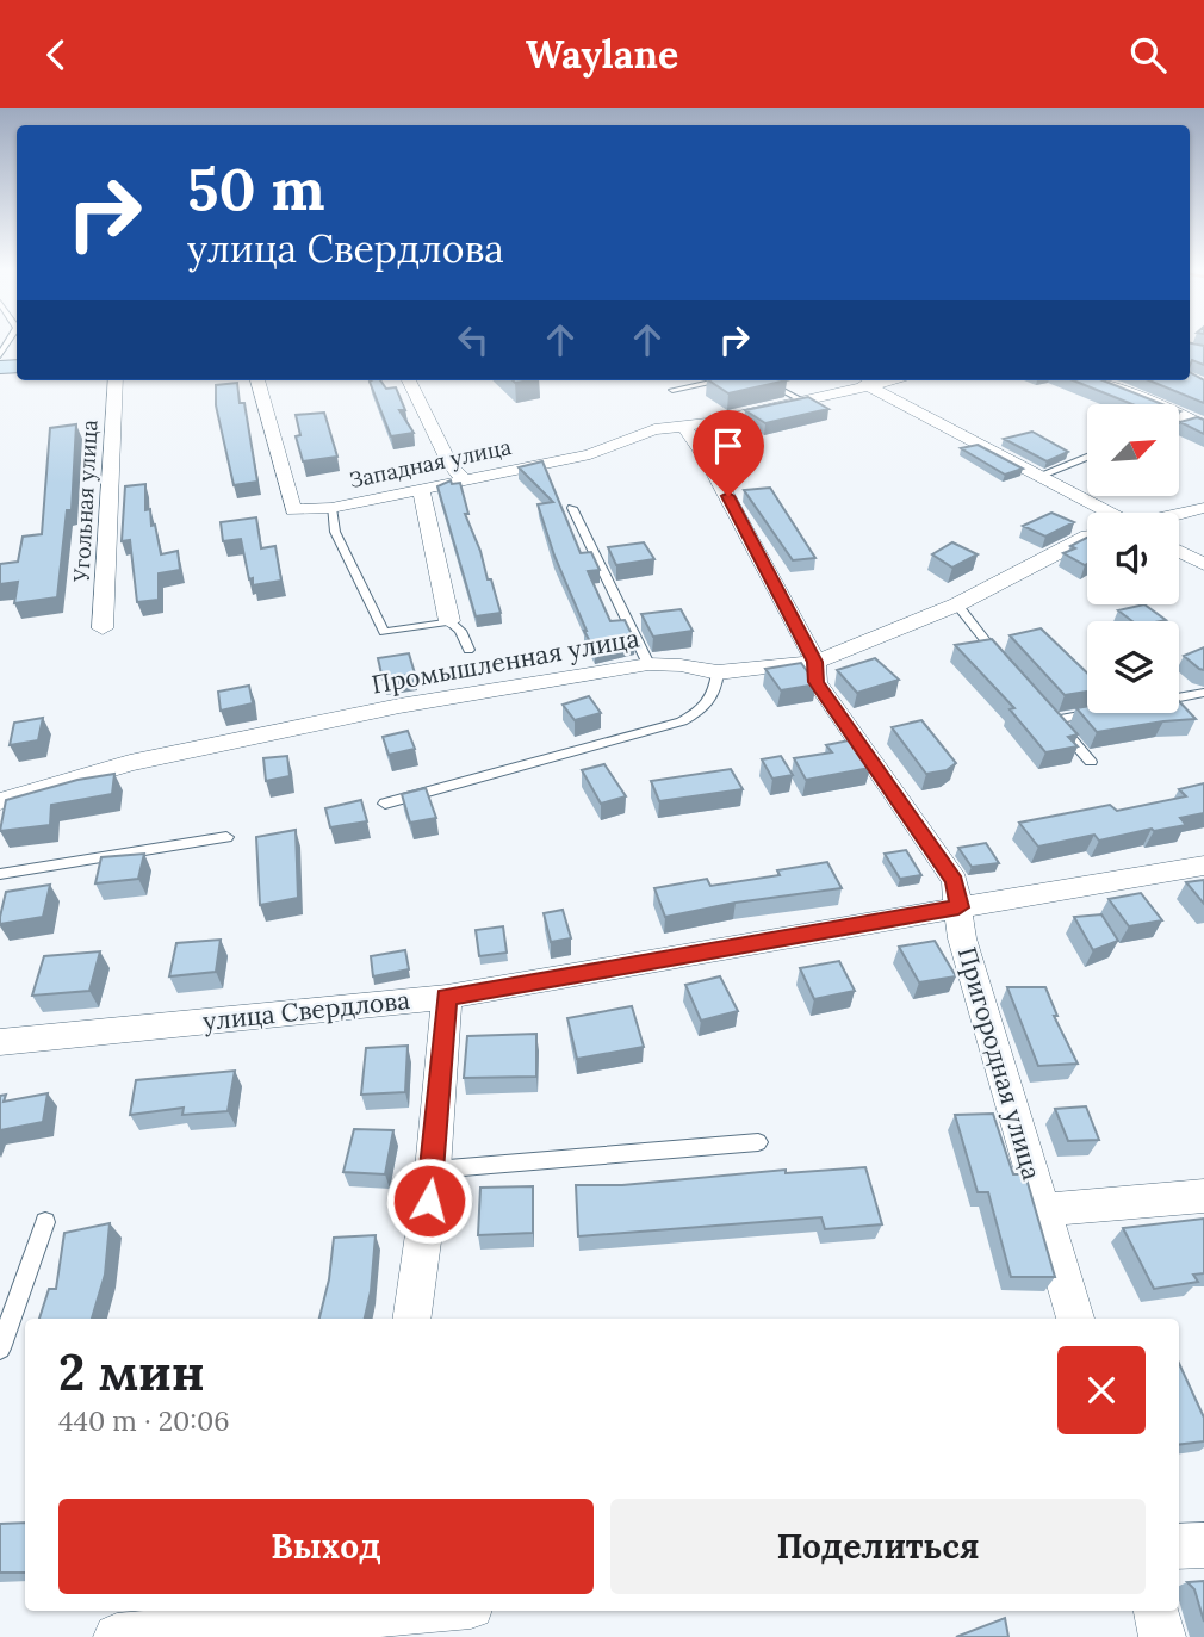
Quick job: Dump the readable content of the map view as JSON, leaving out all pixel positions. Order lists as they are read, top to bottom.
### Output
{
  "streets": {
    "street": [
      "Западная улица",
      "Угольная улица",
      "Промышленная улица",
      "улица Свердлова",
      "Пригородная улица"
    ]
  },
  "crossings": [
    ["Западная улица", "Пригородная улица"],
    ["Промышленная улица", "Пригородная улица"],
    ["улица Свердлова", "Пригородная улица"]
  ],
  "north": "top right",
  "page": {
    "header": "Waylane",
    "turn": ["50 m", "улица Свердлова"],
    "heading": ["2 мин", "440 m · 20:06"],
    "buttons": ["Выход", "Поделиться"]
  }
}
